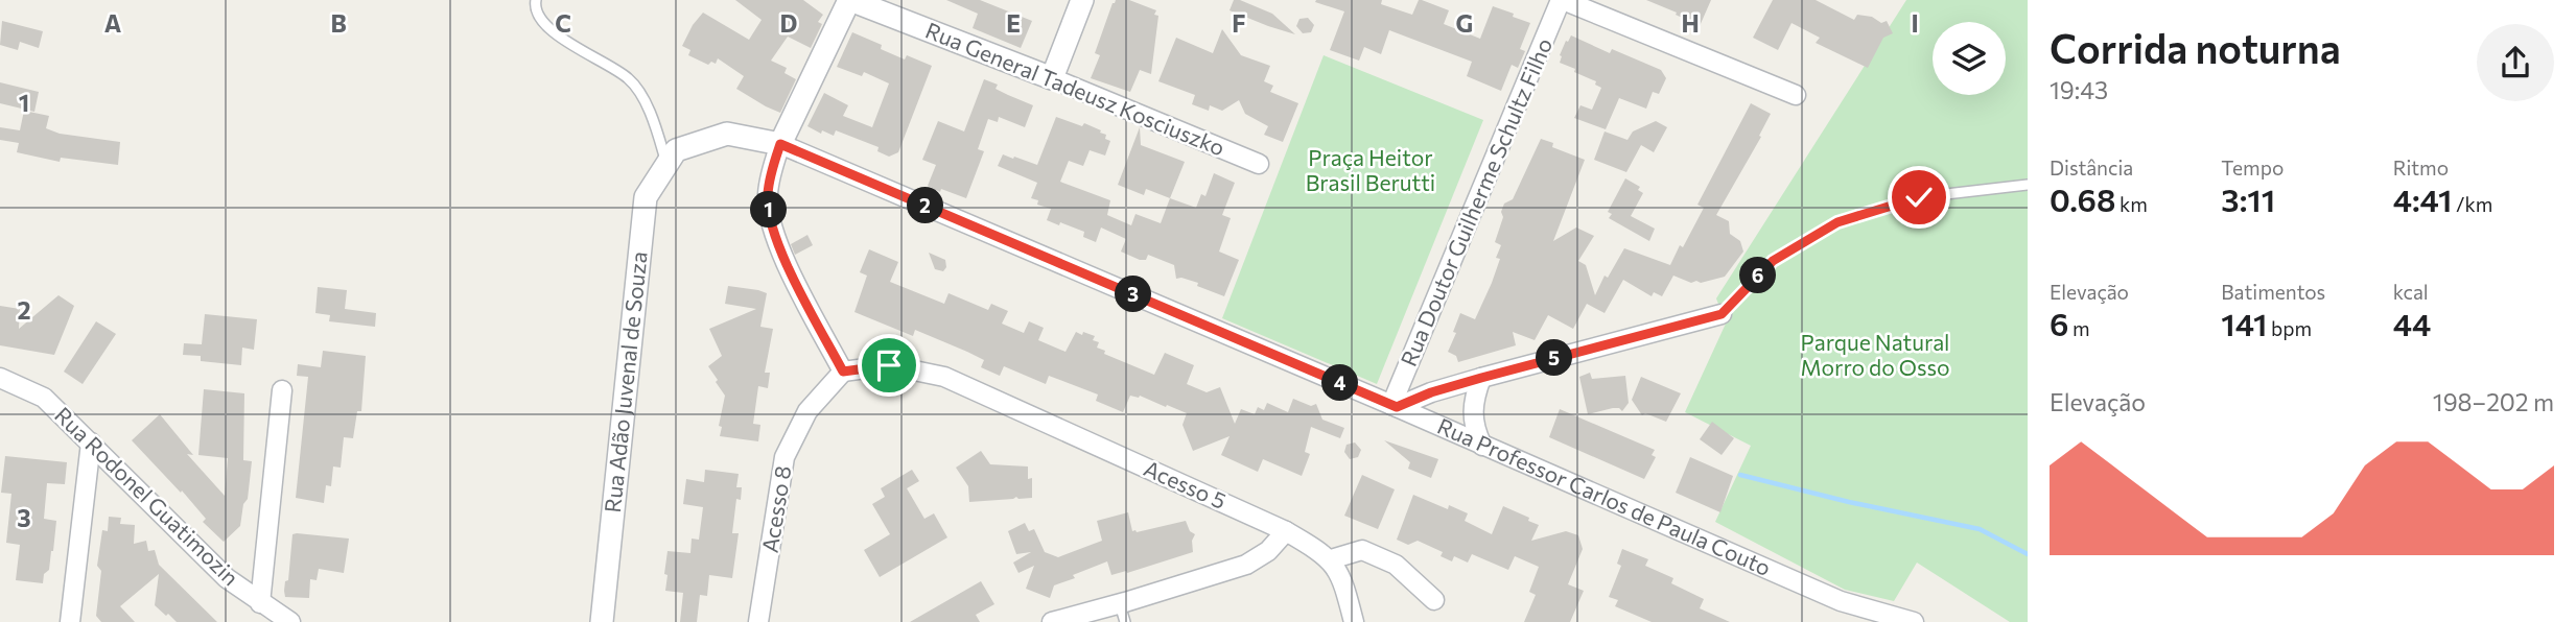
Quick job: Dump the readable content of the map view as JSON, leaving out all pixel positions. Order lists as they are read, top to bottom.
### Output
{
  "streets": {
    "street": [
      "Rua General Tadeusz Kosciuszko",
      "Rua Doutor Guilherme Schultz Filho",
      "Rua Adão Juvenal de Souza",
      "Acesso 5",
      "Rua Rodonel Guatimozin",
      "Rua Professor Carlos de Paula Couto",
      "Acesso 8"
    ]
  },
  "crossings": [
    ["Rua Doutor Guilherme Schultz Filho", "Rua Professor Carlos de Paula Couto"],
    ["Rua Adão Juvenal de Souza", "Rua Professor Carlos de Paula Couto"],
    ["Acesso 5", "Acesso 8"]
  ],
  "parks": ["Praça Heitor Brasil Berutti", "Parque Natural Morro do Osso"],
  "page": {
    "heading": ["Corrida noturna", "19:43"],
    "stats": [
      ["Distância", "0.68 km"],
      ["Tempo", "3:11"],
      ["Ritmo", "4:41 /km"],
      ["Elevação", "6 m"],
      ["Batimentos", "141 bpm"],
      ["kcal", "44"]
    ],
    "pins": [
      "2",
      "1",
      "6",
      "3",
      "5",
      "4"
    ],
    "chart": ["Elevação", "198–202 m"]
  },
  "grid": {
    "columns": [
      "A",
      "B",
      "C",
      "D",
      "E",
      "F",
      "G",
      "H",
      "I"
    ],
    "rows": ["1", "2", "3"]
  }
}
